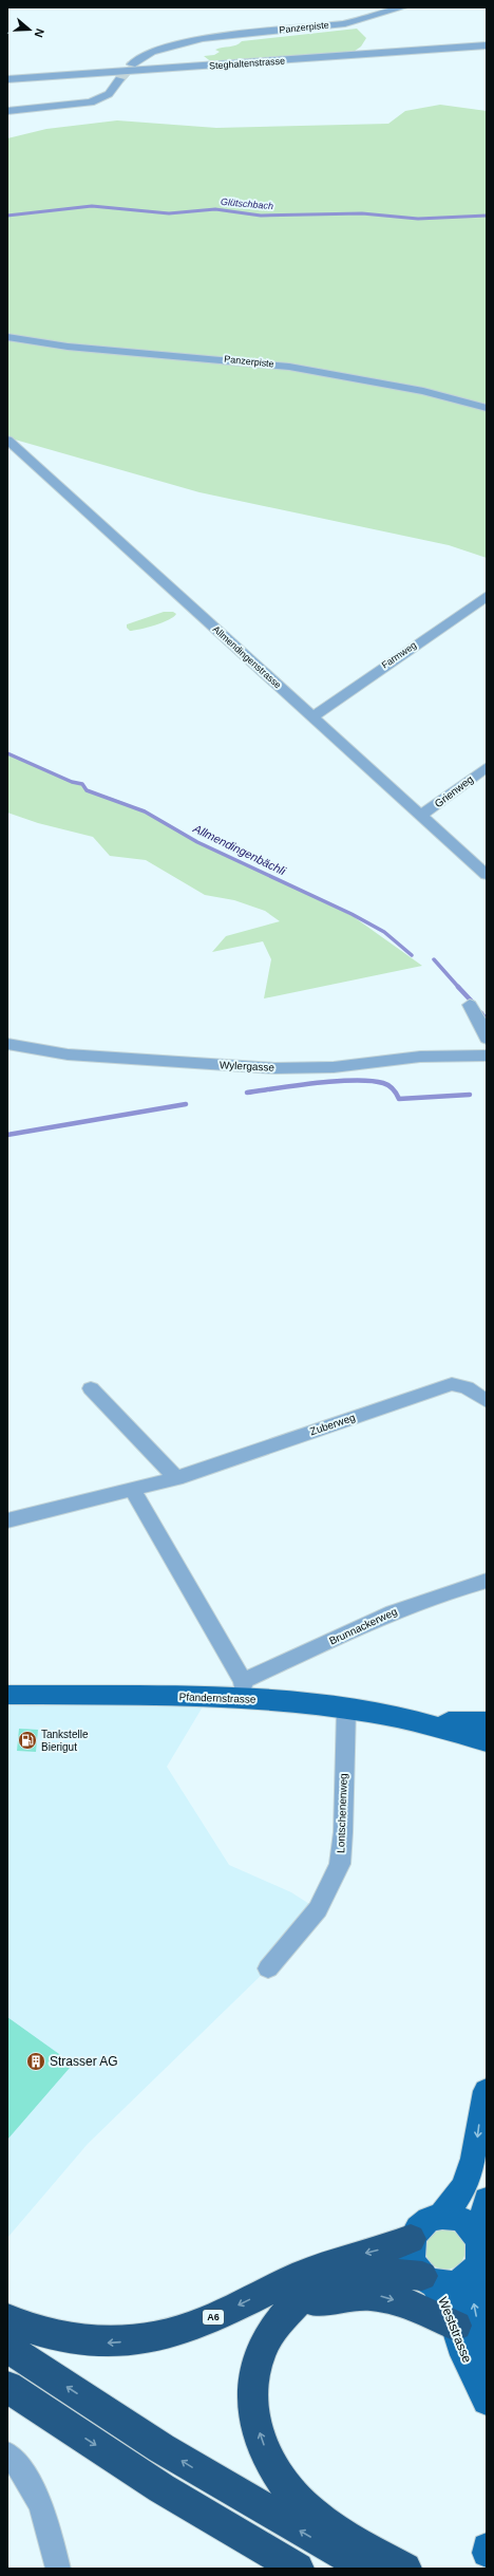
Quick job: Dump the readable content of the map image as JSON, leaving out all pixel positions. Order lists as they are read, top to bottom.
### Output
{
  "streets": {
    "highway": ["A6"],
    "main road": ["Pfandernstrasse", "Weststrasse"],
    "street": [
      "Panzerpiste",
      "Steghaltenstrasse",
      "Farmweg",
      "Allmendingenstrasse",
      "Grienweg",
      "Wylergasse",
      "Zuberweg",
      "Brunnackerweg",
      "Lontschenenweg"
    ]
  },
  "crossings": [
    ["Farmweg", "Allmendingenstrasse"],
    ["Allmendingenstrasse", "Grienweg"],
    ["Brunnackerweg", "Pfandernstrasse"],
    ["Pfandernstrasse", "Lontschenenweg"],
    ["A6", "Weststrasse"]
  ],
  "water": ["Glütschbach", "Allmendingenbächli"],
  "places": {
    "fuel station": ["Tankstelle Bierigut"],
    "building": ["Strasser AG"]
  },
  "north": "right"
}
